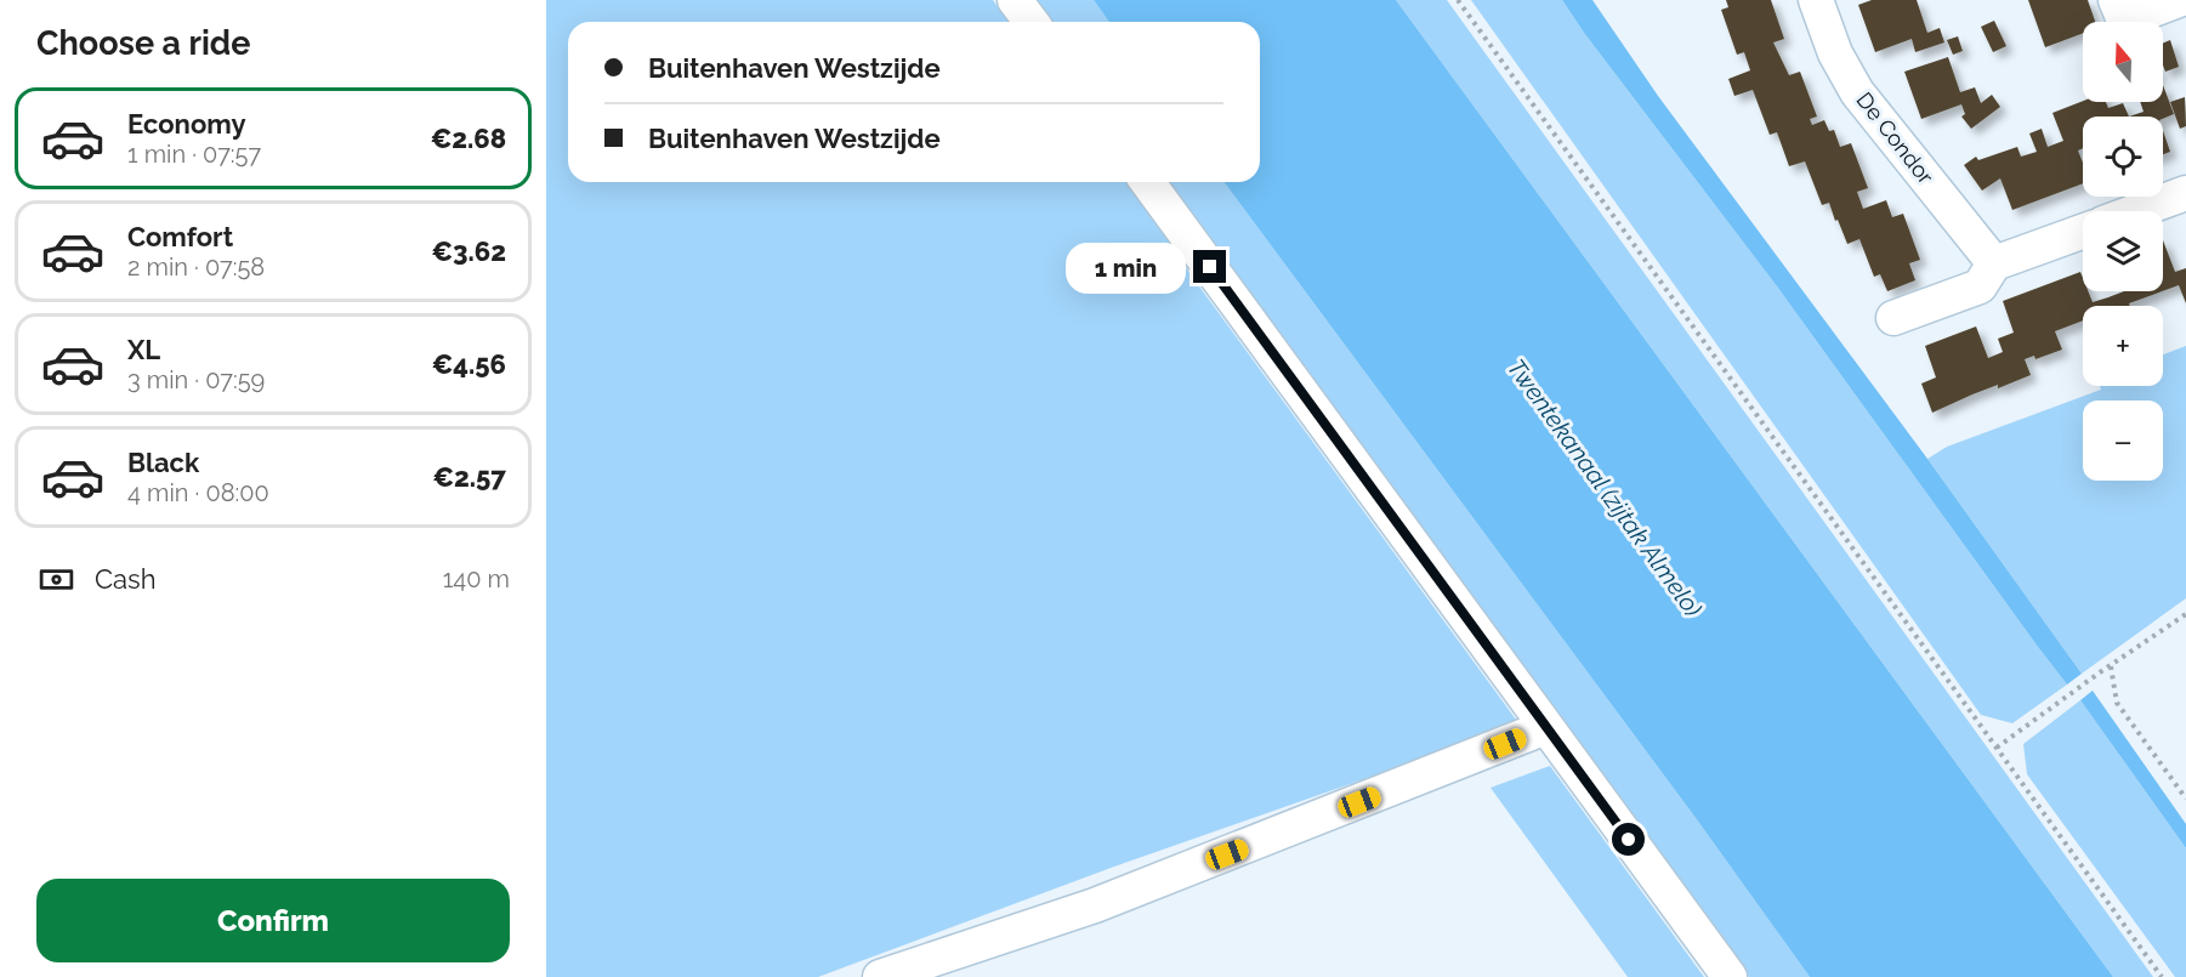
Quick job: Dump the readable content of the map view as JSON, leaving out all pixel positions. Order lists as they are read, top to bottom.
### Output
{
  "streets": {
    "street": ["De Condor"]
  },
  "water": ["Twentekanaal (zijtak Almelo)"],
  "north": "top",
  "page": {
    "heading": "Choose a ride",
    "map_buttons": ["+", "−"],
    "banner": ["Buitenhaven Westzijde", "Buitenhaven Westzijde"],
    "list": [
      {
        "name": "Economy",
        "note": "1 min · 07:57",
        "value": "€2.68"
      },
      {
        "name": "Comfort",
        "note": "2 min · 07:58",
        "value": "€3.62"
      },
      {
        "name": "XL",
        "note": "3 min · 07:59",
        "value": "€4.56"
      },
      {
        "name": "Black",
        "note": "4 min · 08:00",
        "value": "€2.57"
      }
    ],
    "bubble": "1 min",
    "pay": ["Cash", "140 m"],
    "buttons": "Confirm"
  }
}
